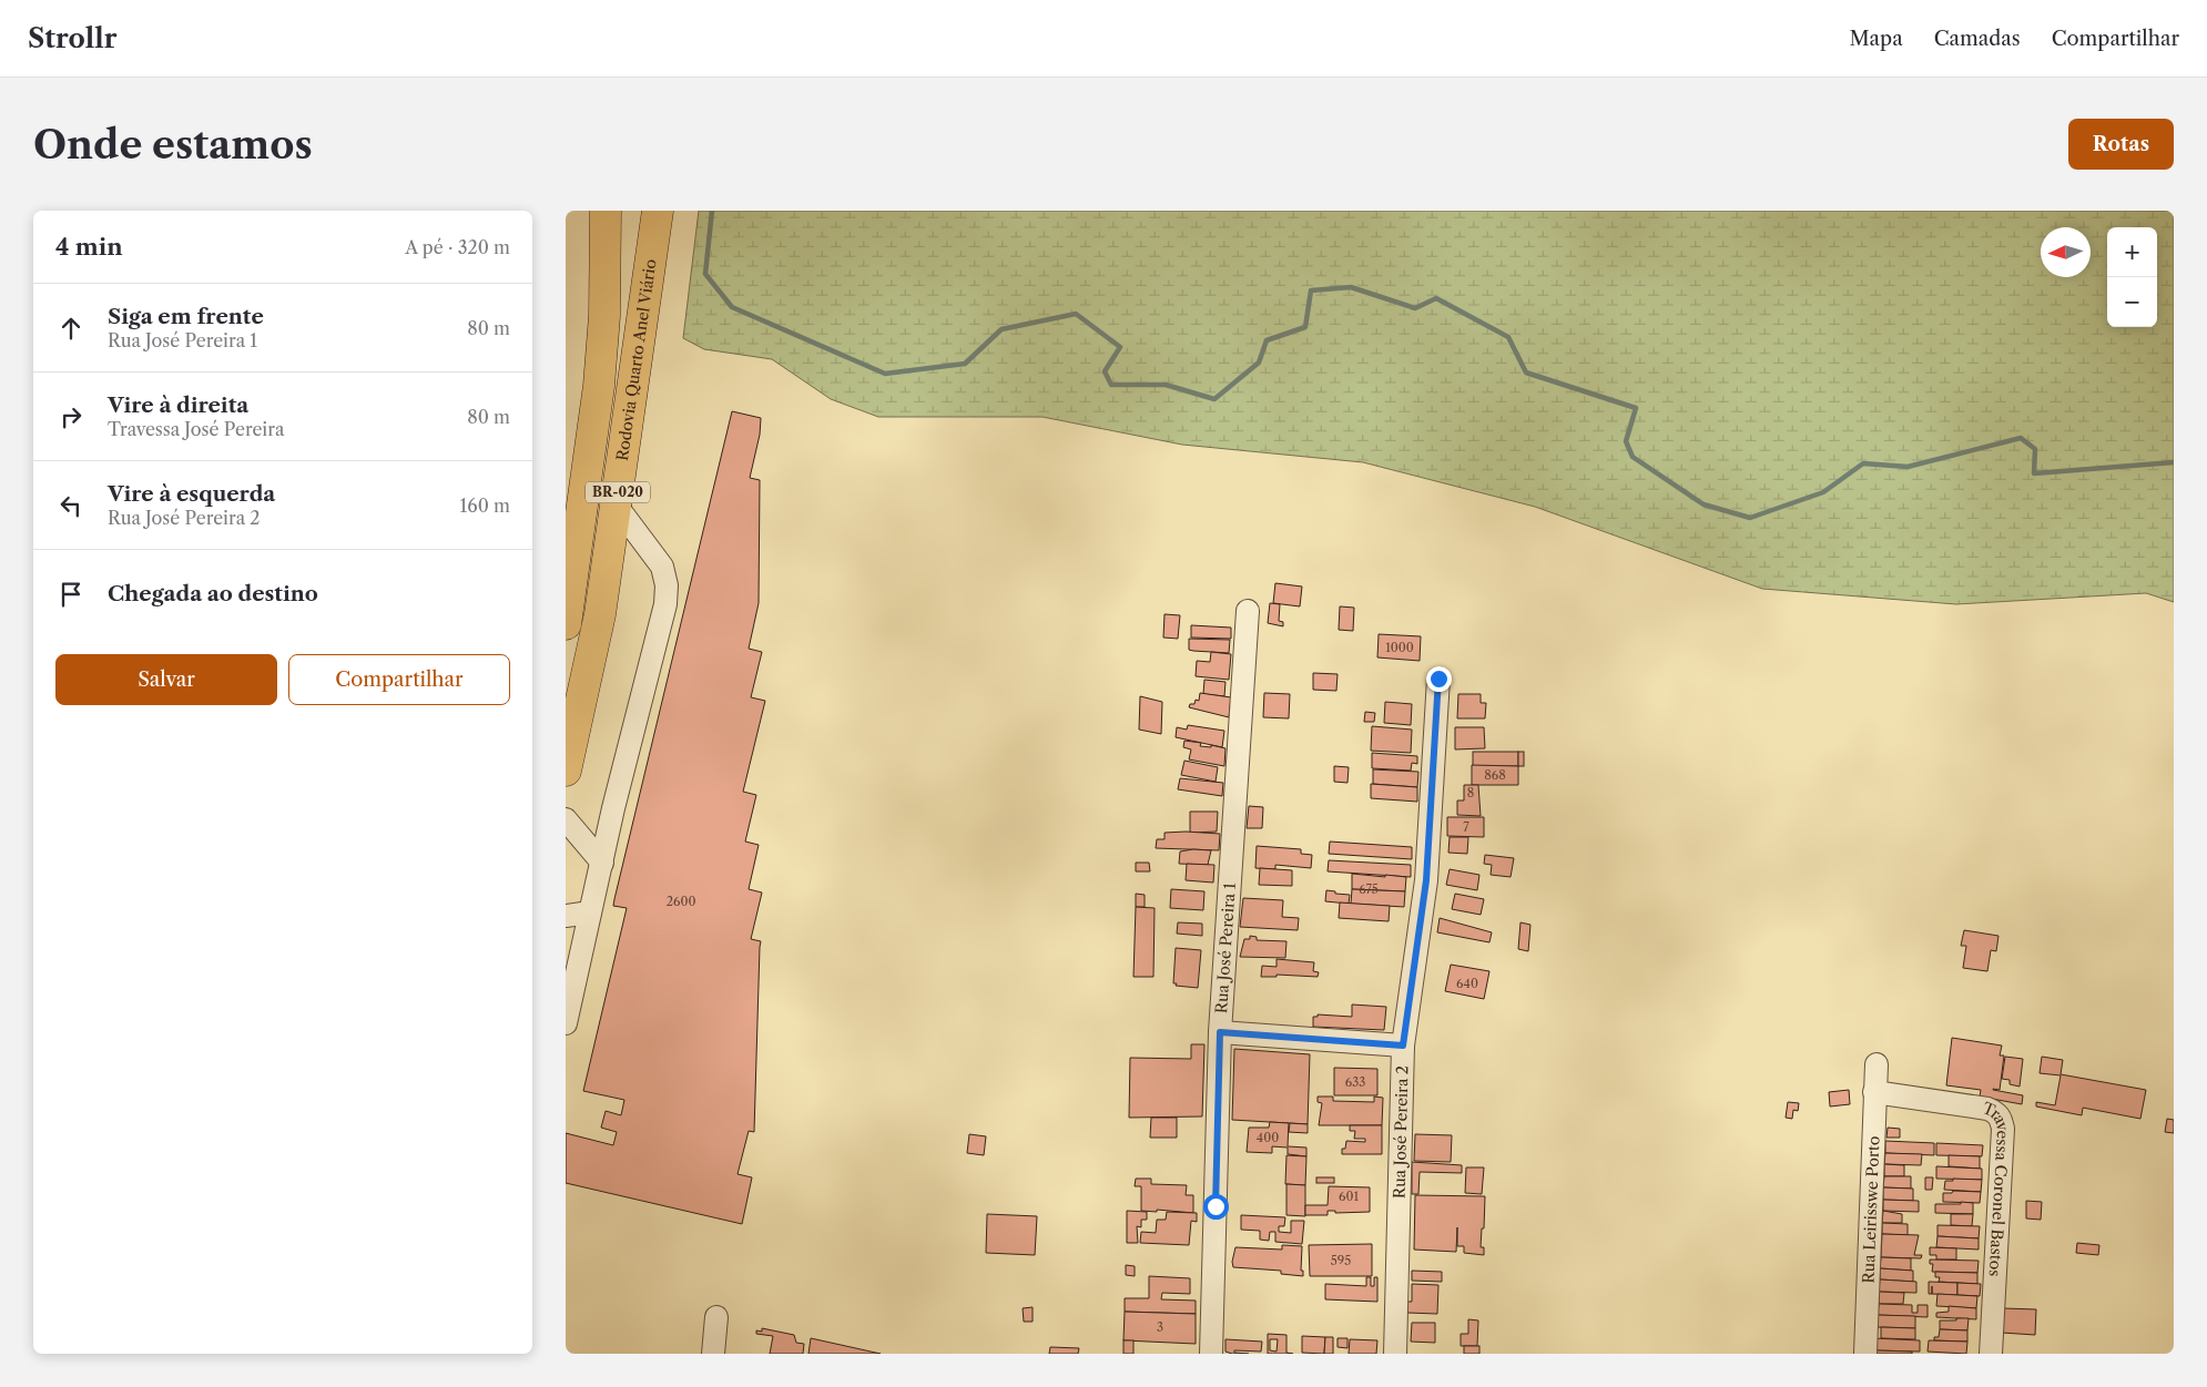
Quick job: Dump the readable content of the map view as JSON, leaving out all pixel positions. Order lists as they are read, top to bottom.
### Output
{
  "streets": {
    "highway": ["Rodovia Quarto Anel Viário", "BR-020"],
    "street": [
      "Rua José Pereira 1",
      "Rua José Pereira 2",
      "Travessa Coronel Bastos",
      "Rua Leirisswe Porto"
    ]
  },
  "crossings": [
    ["Travessa Coronel Bastos", "Rua Leirisswe Porto"]
  ],
  "house_numbers": [
    "1000",
    "868",
    "8",
    "7",
    "675",
    "2600",
    "640",
    "633",
    "400",
    "601",
    "595",
    "3"
  ],
  "north": "left",
  "page": {
    "header": "Strollr",
    "nav": ["Mapa", "Camadas", "Compartilhar"],
    "buttons": [
      "Rotas",
      ["Salvar", "Compartilhar"]
    ],
    "title": "Onde estamos",
    "heading": ["4 min", "A pé · 320 m"],
    "map_buttons": ["+", "−"],
    "list": [
      ["Siga em frente", "Rua José Pereira 1", "80 m"],
      ["Vire à direita", "Travessa José Pereira", "80 m"],
      ["Vire à esquerda", "Rua José Pereira 2", "160 m"],
      "Chegada ao destino"
    ]
  }
}
